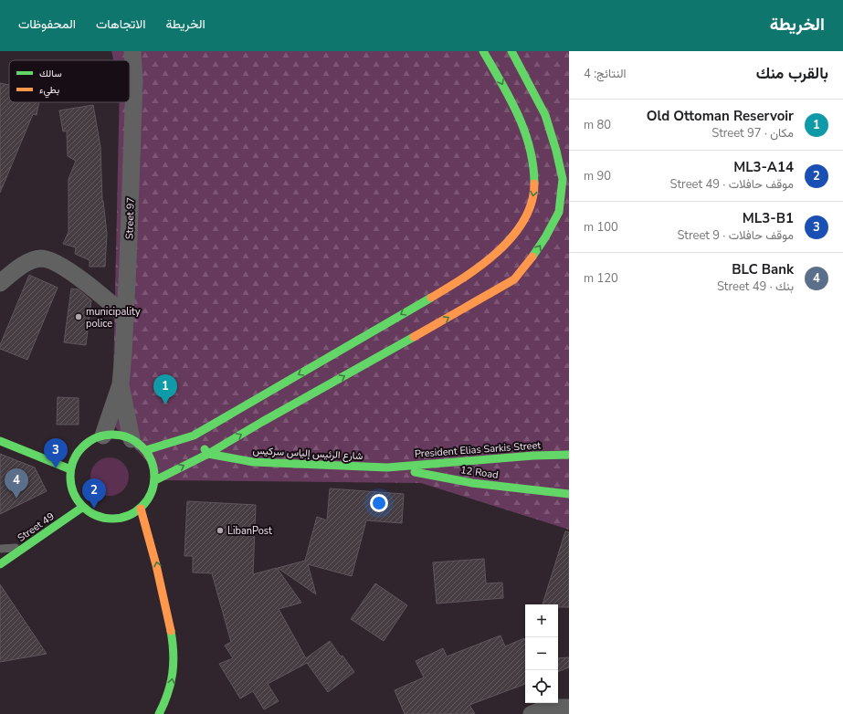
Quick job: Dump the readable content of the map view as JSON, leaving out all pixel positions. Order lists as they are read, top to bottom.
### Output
{
  "streets": {
    "main road": [
      "President Elias Sarkis Street",
      "شارع الرئيس إلياس سركيس",
      "12 Road",
      "Street 49"
    ],
    "street": ["Street 97"]
  },
  "crossings": [
    ["Street 97", "Street 49"],
    ["President Elias Sarkis Street", "شارع الرئيس إلياس سركيس"],
    ["President Elias Sarkis Street", "12 Road"],
    ["شارع الرئيس إلياس سركيس", "12 Road"]
  ],
  "places": ["municipality police", "LibanPost"],
  "legend": ["سالك", "بطيء"],
  "page": {
    "header": "الخريطة",
    "nav": ["الخريطة", "الاتجاهات", "المحفوظات"],
    "heading": ["بالقرب منك", "النتائج: 4"],
    "list": [
      {
        "mark": "1",
        "name": "Old Ottoman Reservoir",
        "note": "مكان · Street 97",
        "value": "80 m"
      },
      {
        "mark": "2",
        "name": "ML3-A14",
        "note": "موقف حافلات · Street 49",
        "value": "90 m"
      },
      {
        "mark": "3",
        "name": "ML3-B1",
        "note": "موقف حافلات · Street 9",
        "value": "100 m"
      },
      {
        "mark": "4",
        "name": "BLC Bank",
        "note": "بنك · Street 49",
        "value": "120 m"
      }
    ],
    "pins": [
      "1",
      "3",
      "4",
      "2"
    ],
    "map_buttons": ["+", "−"]
  }
}
